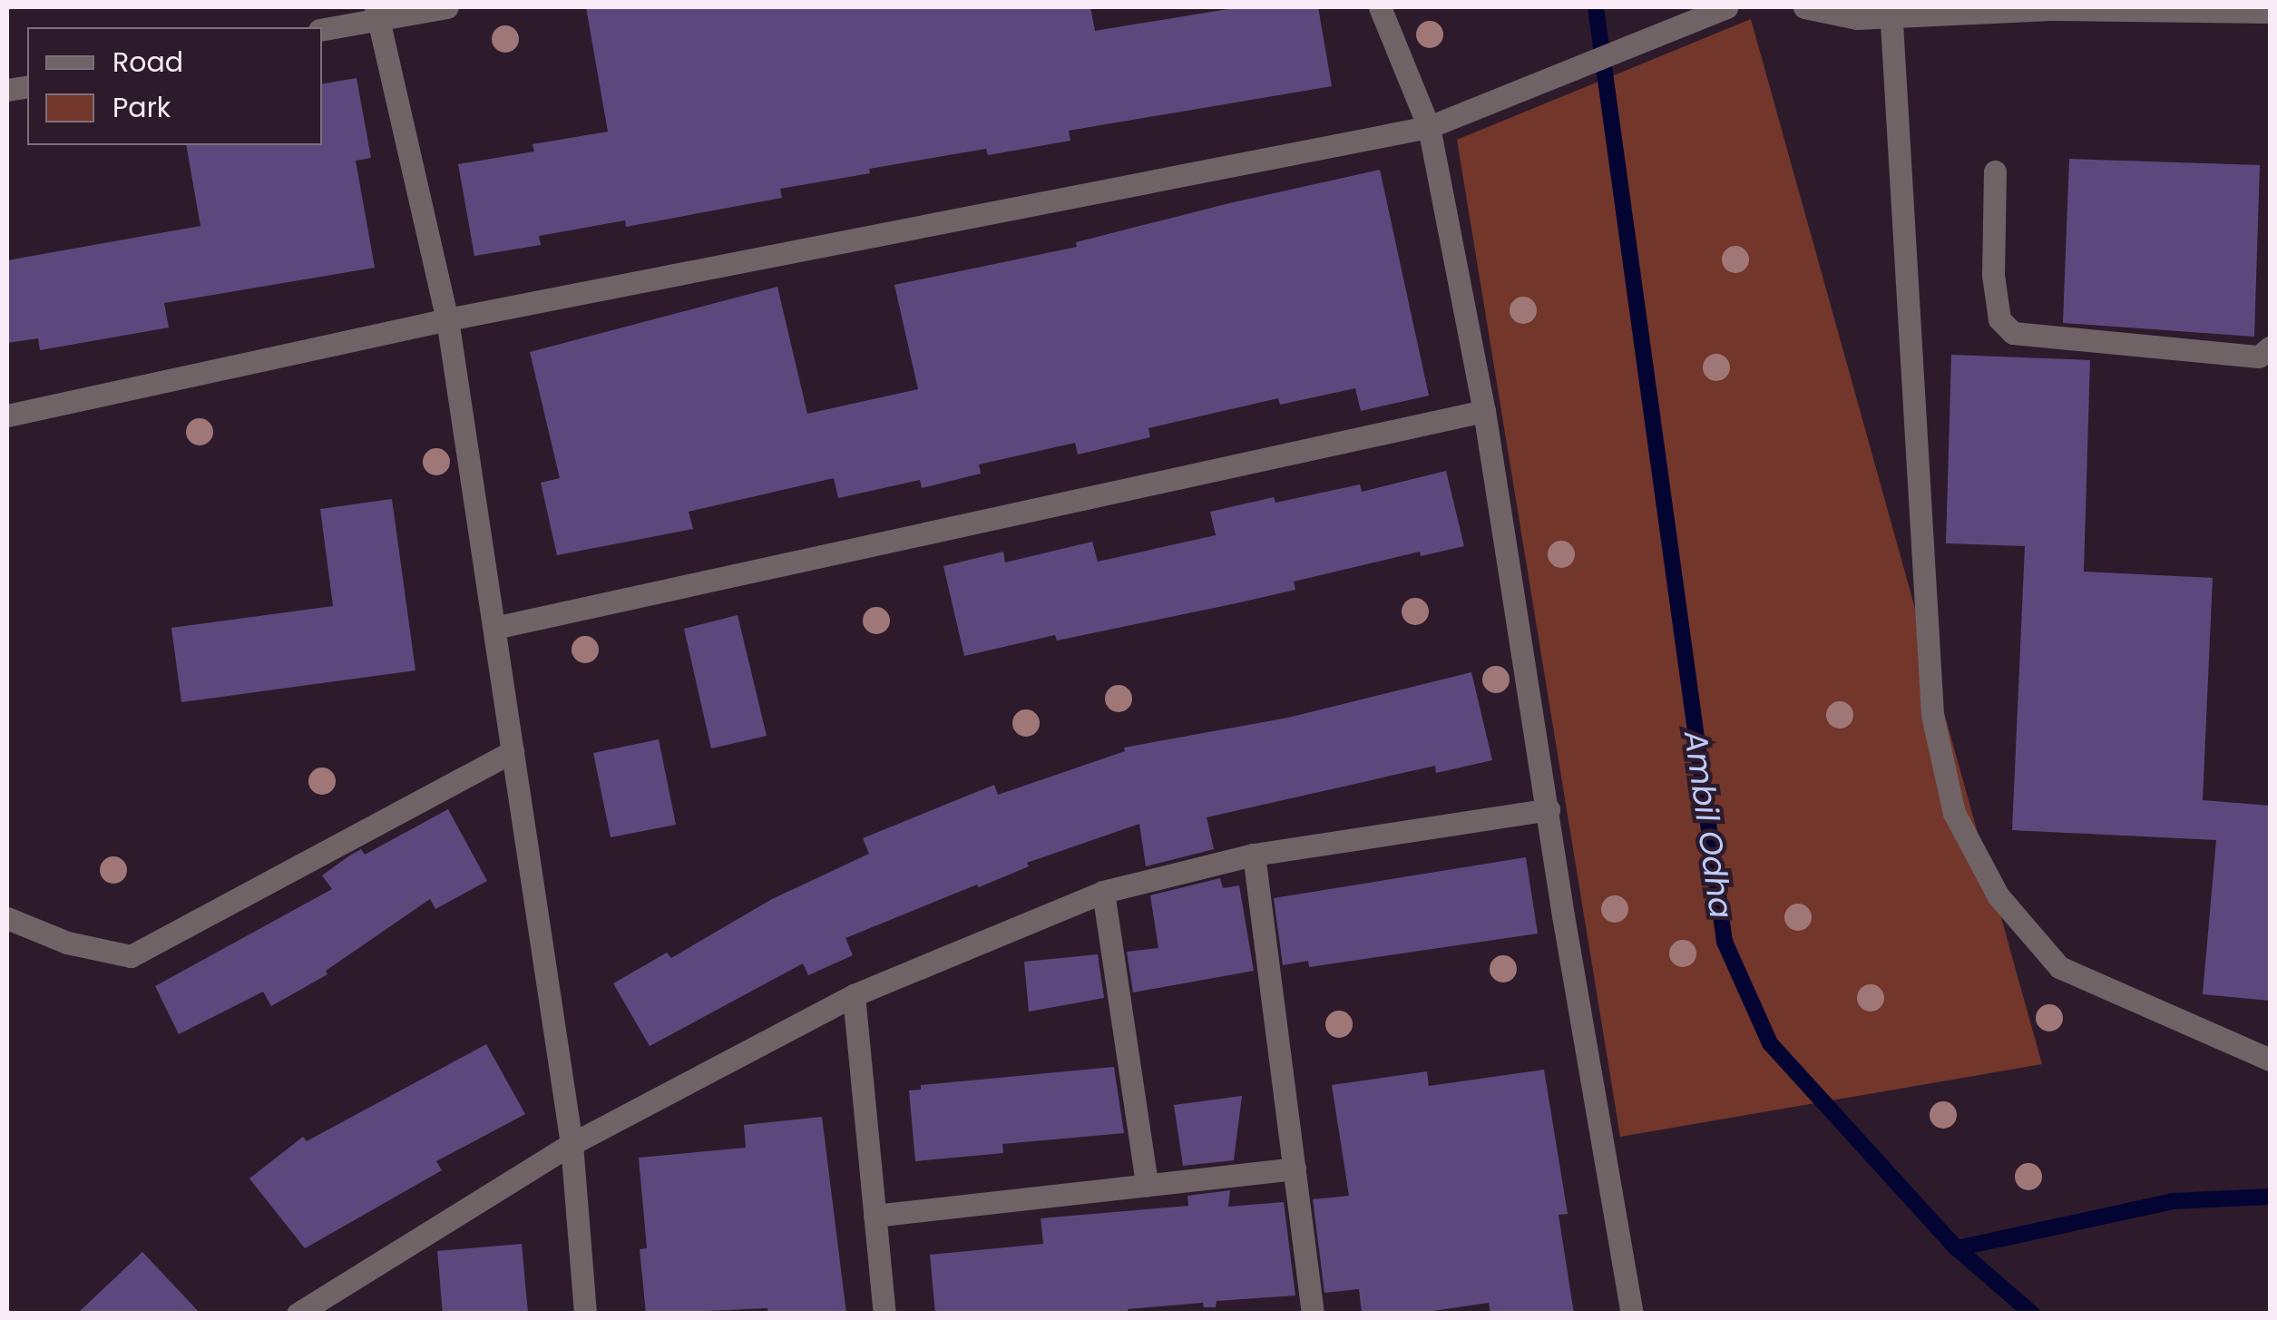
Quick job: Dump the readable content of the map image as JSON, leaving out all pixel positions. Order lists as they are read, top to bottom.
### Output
{
  "water": ["Ambil Odha"],
  "legend": ["Road", "Park"]
}
